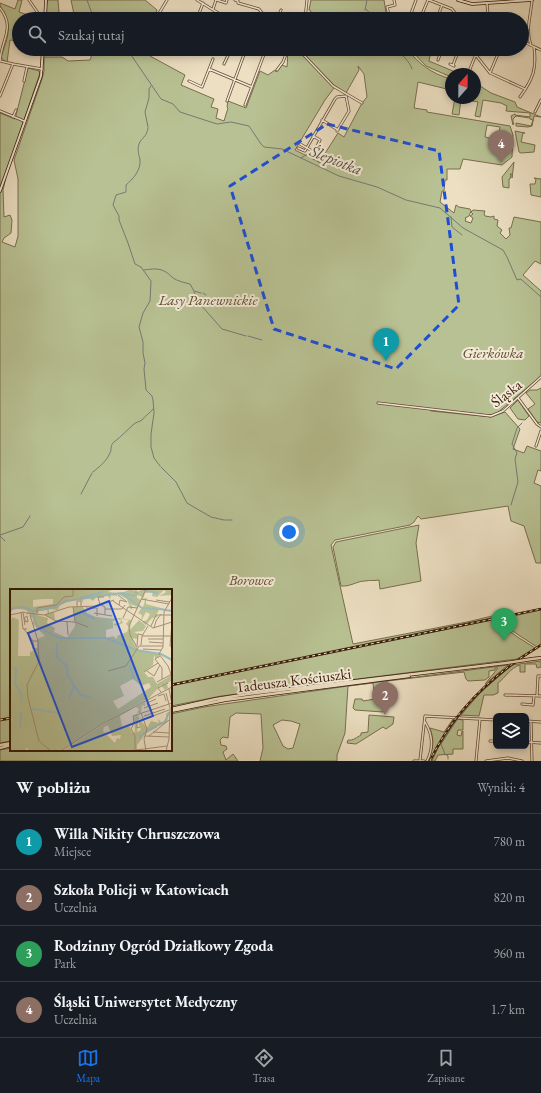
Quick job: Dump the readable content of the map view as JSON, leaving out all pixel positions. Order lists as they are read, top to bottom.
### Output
{
  "streets": {
    "main road": ["Tadeusza Kościuszki"],
    "street": ["Śląska"]
  },
  "water": ["Ślepiotka"],
  "parks": ["Lasy Panewnickie", "Gierkówka", "Borowce"],
  "north": "top",
  "page": {
    "search": "Szukaj tutaj",
    "pins": [
      "4",
      "1",
      "3",
      "2"
    ],
    "heading": ["W pobliżu", "Wyniki: 4"],
    "list": [
      {
        "mark": "1",
        "name": "Willa Nikity Chruszczowa",
        "note": "Miejsce",
        "value": "780 m"
      },
      {
        "mark": "2",
        "name": "Szkoła Policji w Katowicach",
        "note": "Uczelnia",
        "value": "820 m"
      },
      {
        "mark": "3",
        "name": "Rodzinny Ogród Działkowy Zgoda",
        "note": "Park",
        "value": "960 m"
      },
      {
        "mark": "4",
        "name": "Śląski Uniwersytet Medyczny",
        "note": "Uczelnia",
        "value": "1.7 km"
      }
    ],
    "nav": ["Mapa", "Trasa", "Zapisane"]
  }
}
